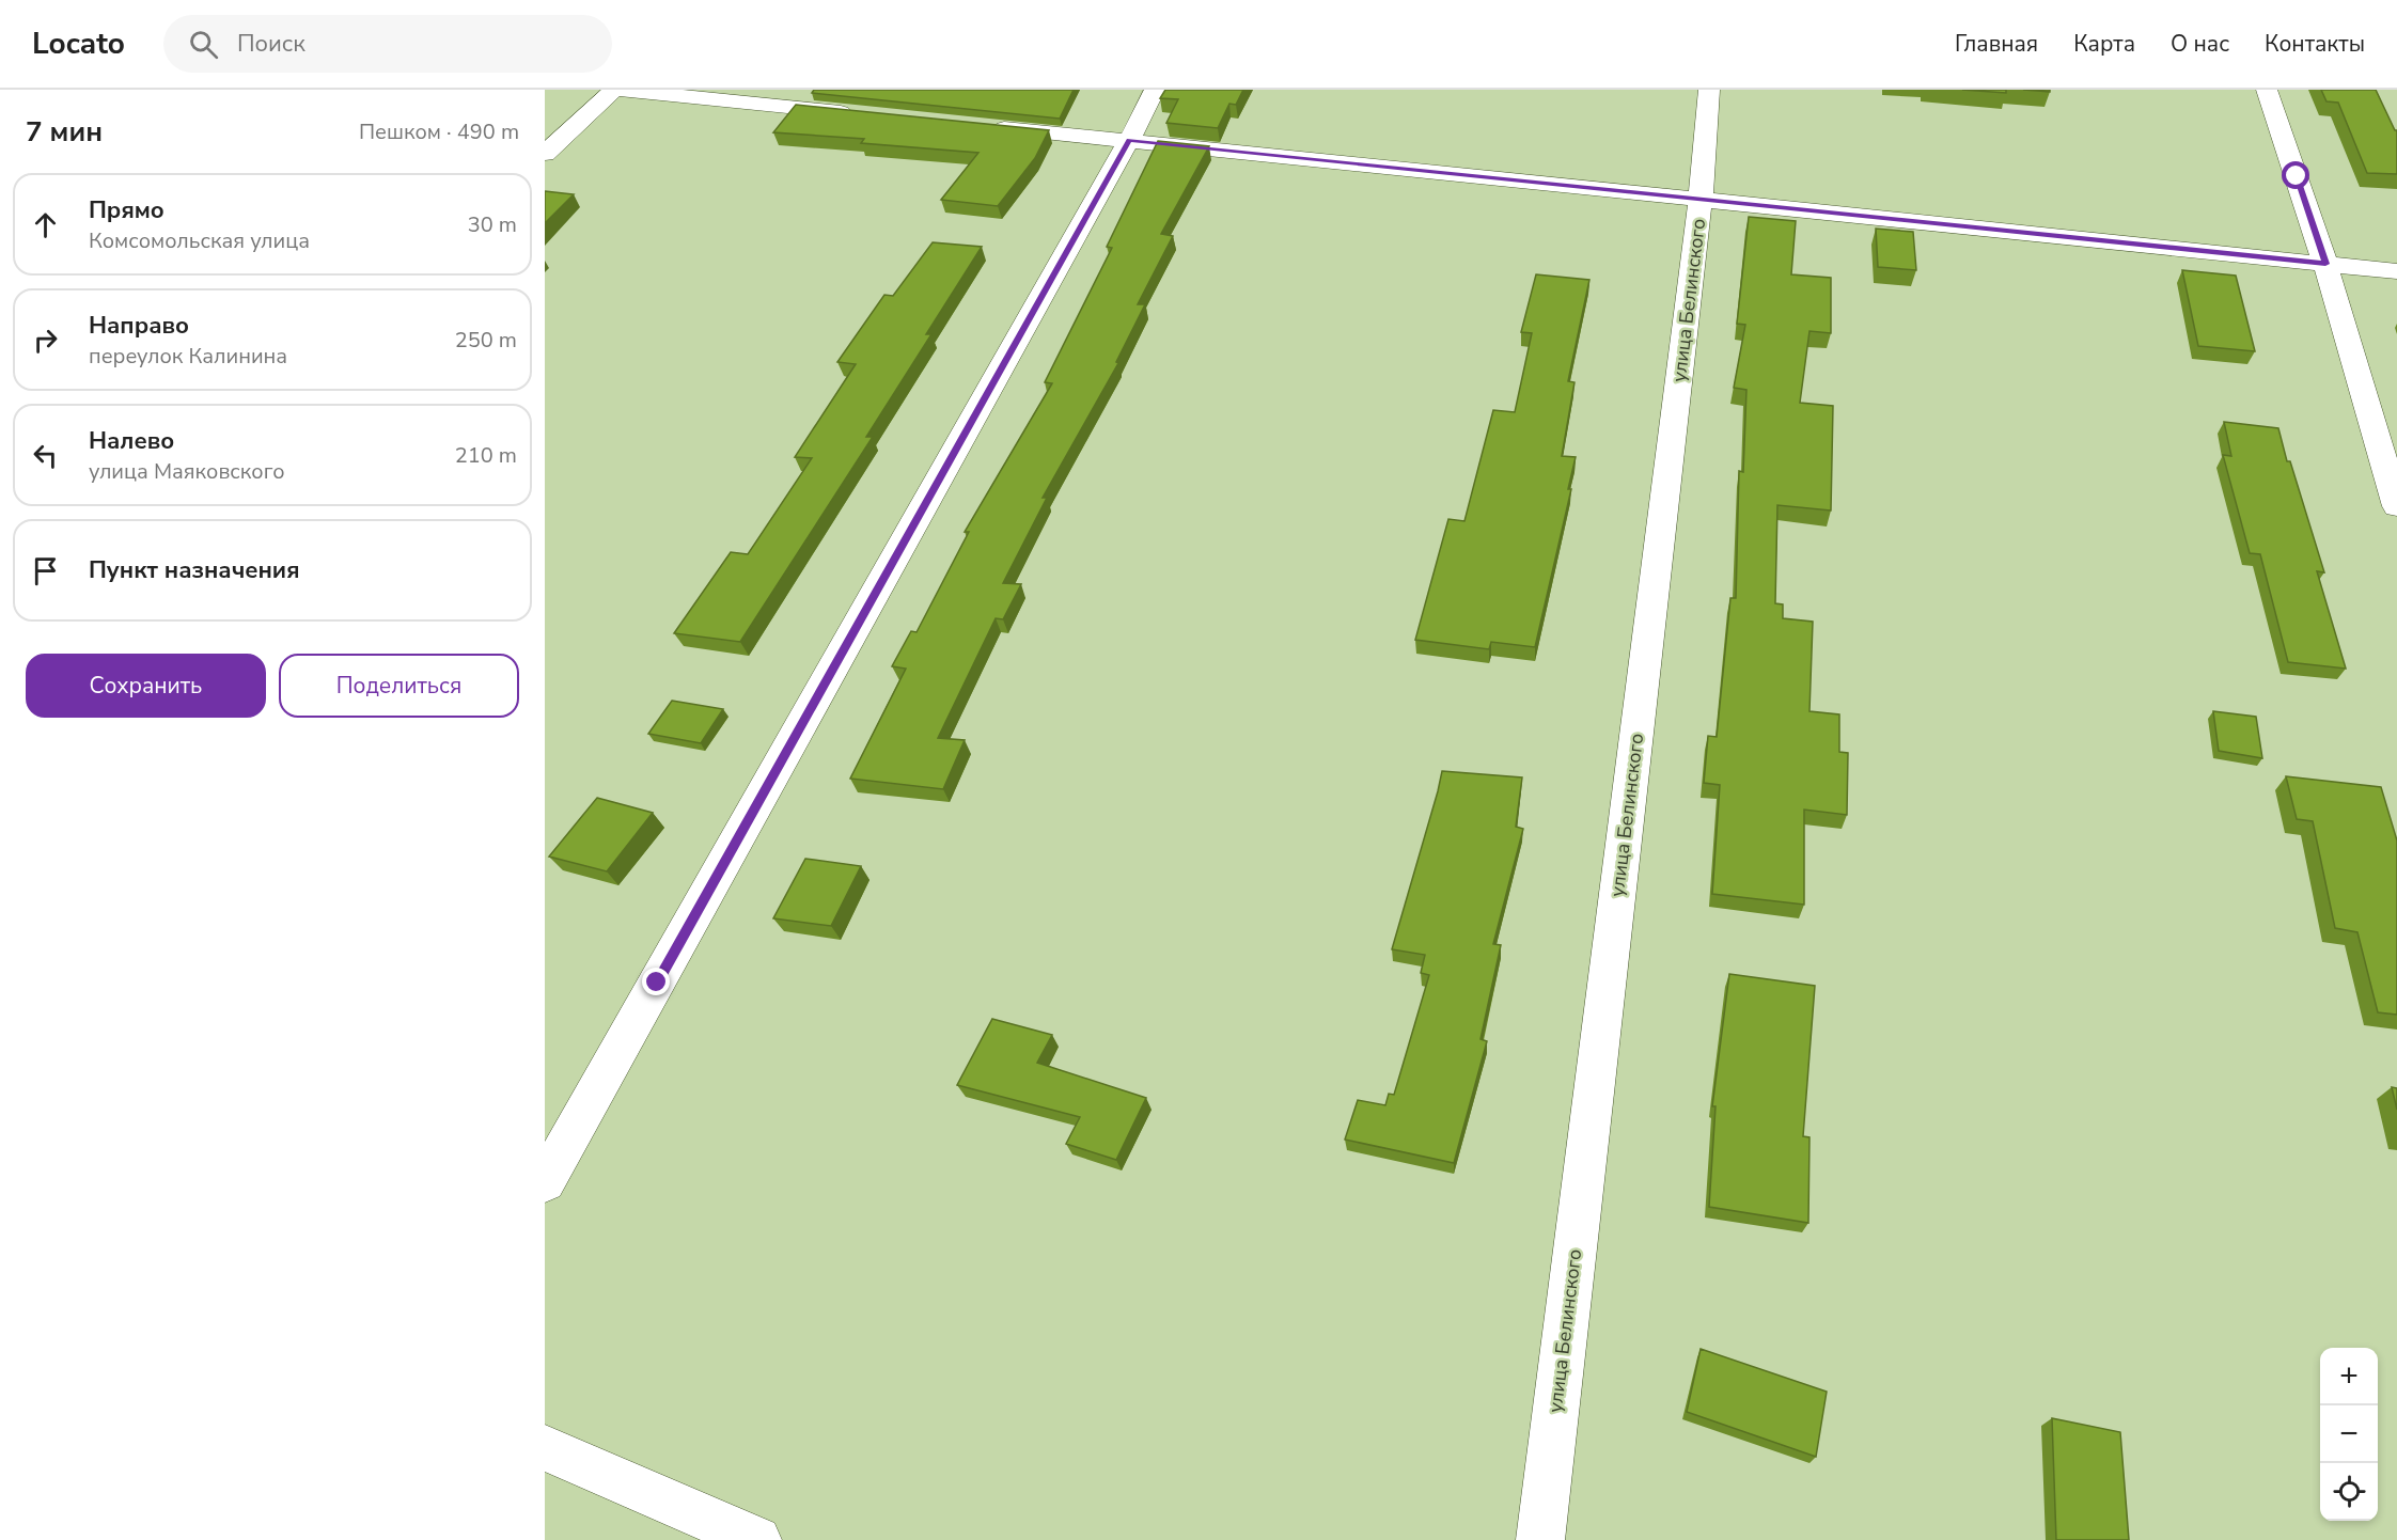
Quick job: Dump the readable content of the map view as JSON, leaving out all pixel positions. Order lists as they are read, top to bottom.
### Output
{
  "streets": {
    "street": ["улица Белинского"]
  },
  "page": {
    "header": "Locato",
    "search": "Поиск",
    "nav": [
      "Главная",
      "Карта",
      "О нас",
      "Контакты"
    ],
    "heading": ["7 мин", "Пешком · 490 m"],
    "list": [
      ["Прямо", "Комсомольская улица", "30 m"],
      ["Направо", "переулок Калинина", "250 m"],
      ["Налево", "улица Маяковского", "210 m"],
      "Пункт назначения"
    ],
    "buttons": ["Сохранить", "Поделиться"],
    "map_buttons": ["+", "−"]
  }
}
